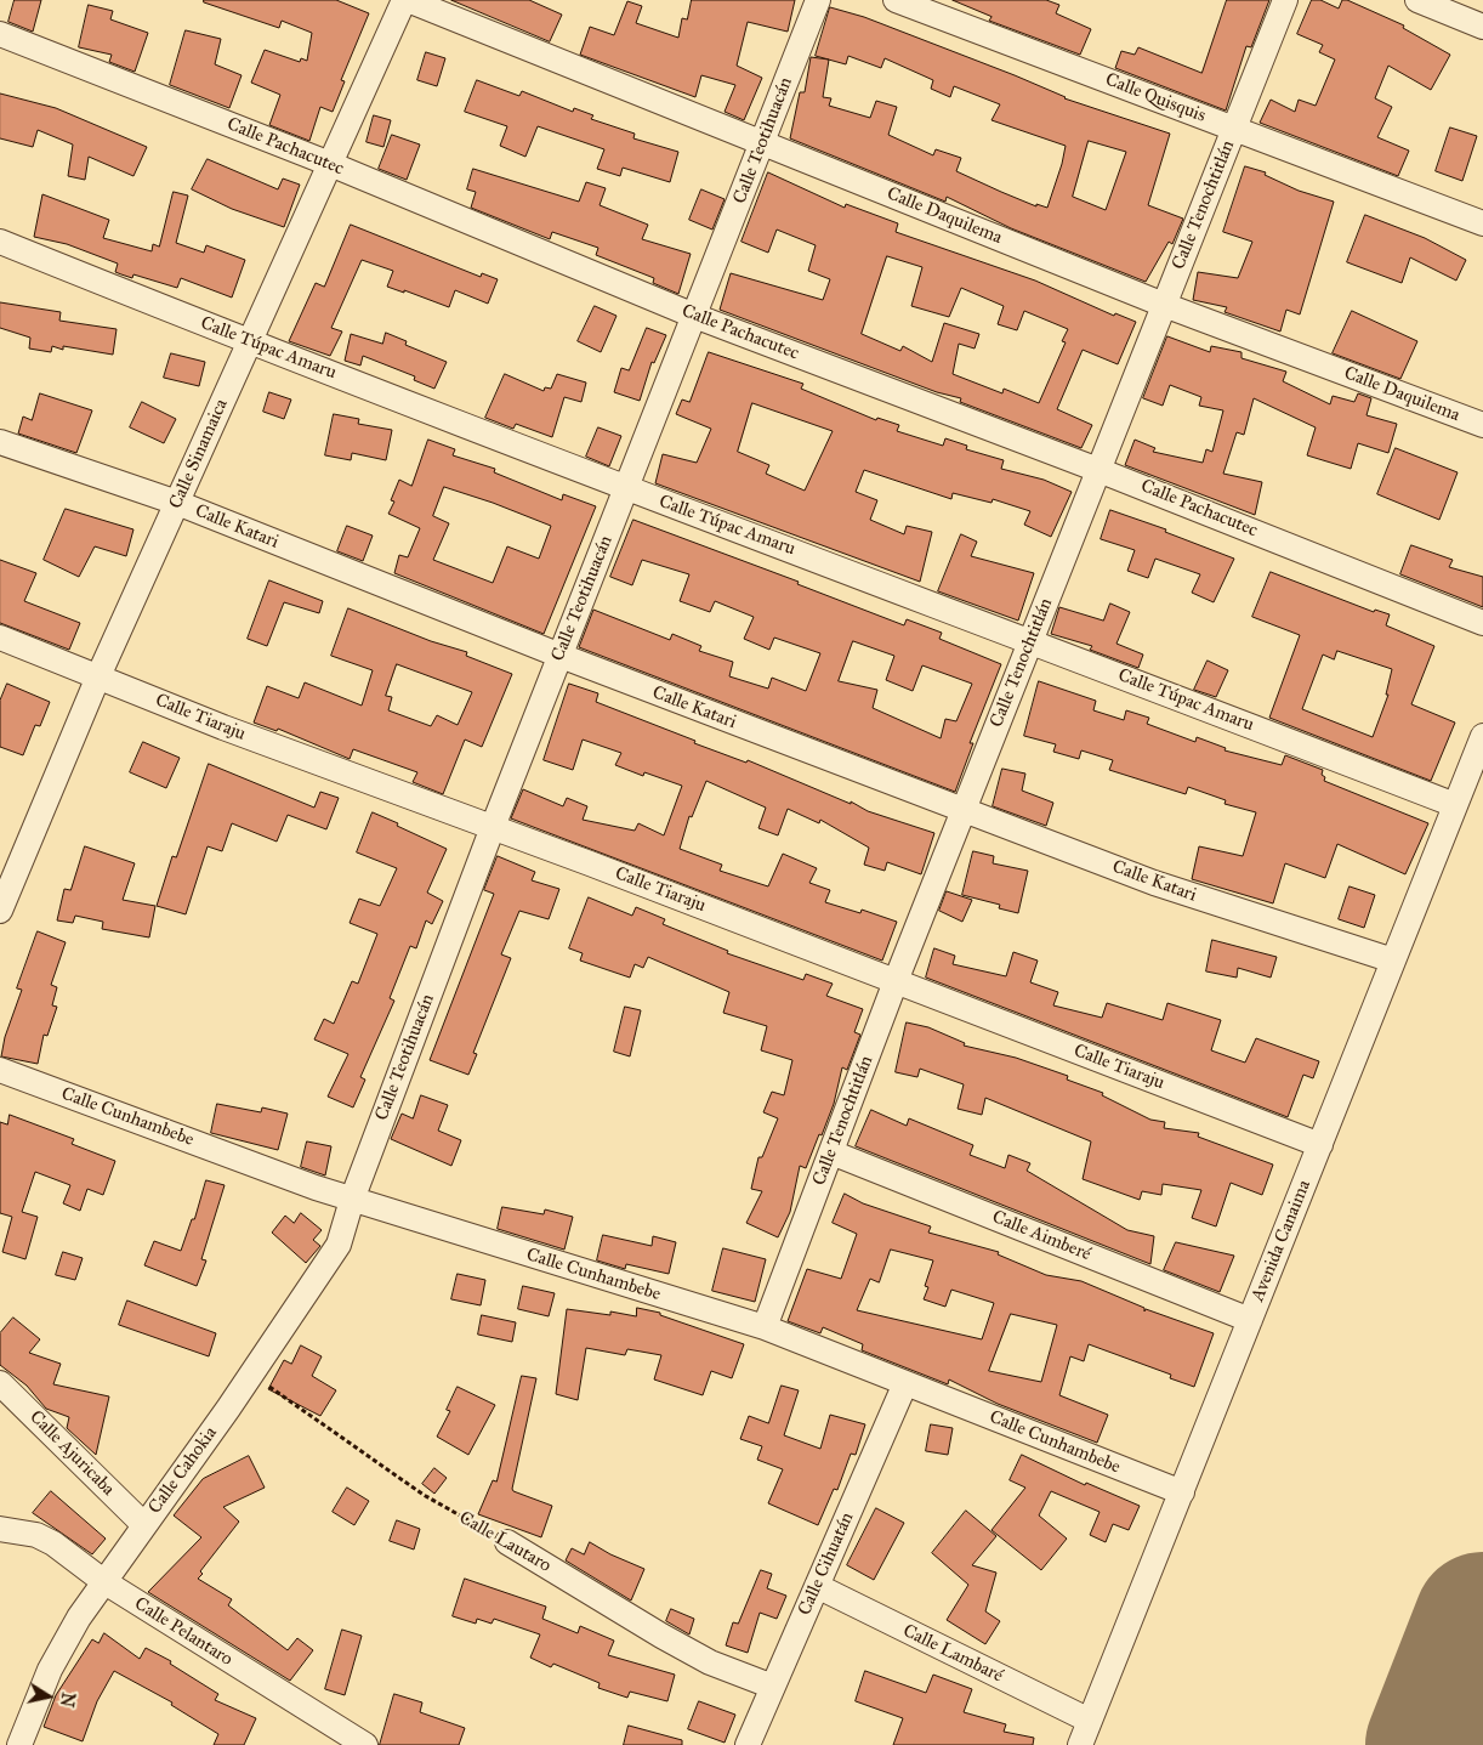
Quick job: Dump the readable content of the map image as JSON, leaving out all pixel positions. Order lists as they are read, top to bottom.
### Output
{
  "streets": {
    "street": [
      "Calle Quisquis",
      "Calle Teotihuacán",
      "Calle Pachacutec",
      "Calle Tenochtitlán",
      "Calle Daquilema",
      "Calle Túpac Amaru",
      "Calle Sinamaica",
      "Calle Katari",
      "Calle Tiaraju",
      "Calle Cunhambebe",
      "Calle Aimberé",
      "Avenida Canaima",
      "Calle Ajuricaba",
      "Calle Cahokia",
      "Calle Lautaro",
      "Calle Cihuatán",
      "Calle Pelantaro",
      "Calle Lambaré"
    ]
  },
  "crossings": [
    ["Calle Quisquis", "Calle Tenochtitlán"],
    ["Calle Teotihuacán", "Calle Pachacutec"],
    ["Calle Teotihuacán", "Calle Daquilema"],
    ["Calle Teotihuacán", "Calle Túpac Amaru"],
    ["Calle Teotihuacán", "Calle Katari"],
    ["Calle Teotihuacán", "Calle Tiaraju"],
    ["Calle Teotihuacán", "Calle Cunhambebe"],
    ["Calle Teotihuacán", "Calle Cahokia"],
    ["Calle Pachacutec", "Calle Tenochtitlán"],
    ["Calle Pachacutec", "Calle Sinamaica"],
    ["Calle Tenochtitlán", "Calle Daquilema"],
    ["Calle Tenochtitlán", "Calle Túpac Amaru"],
    ["Calle Tenochtitlán", "Calle Katari"],
    ["Calle Tenochtitlán", "Calle Tiaraju"],
    ["Calle Tenochtitlán", "Calle Cunhambebe"],
    ["Calle Tenochtitlán", "Calle Aimberé"],
    ["Calle Daquilema", "Calle Sinamaica"],
    ["Calle Túpac Amaru", "Calle Sinamaica"],
    ["Calle Túpac Amaru", "Avenida Canaima"],
    ["Calle Sinamaica", "Calle Katari"],
    ["Calle Sinamaica", "Calle Tiaraju"],
    ["Calle Katari", "Avenida Canaima"],
    ["Calle Tiaraju", "Avenida Canaima"],
    ["Calle Cunhambebe", "Avenida Canaima"],
    ["Calle Cunhambebe", "Calle Cahokia"],
    ["Calle Cunhambebe", "Calle Cihuatán"],
    ["Calle Aimberé", "Avenida Canaima"],
    ["Avenida Canaima", "Calle Lambaré"],
    ["Calle Ajuricaba", "Calle Cahokia"],
    ["Calle Cahokia", "Calle Lautaro"],
    ["Calle Cahokia", "Calle Pelantaro"],
    ["Calle Lautaro", "Calle Cihuatán"],
    ["Calle Cihuatán", "Calle Lambaré"]
  ],
  "north": "right"
}
